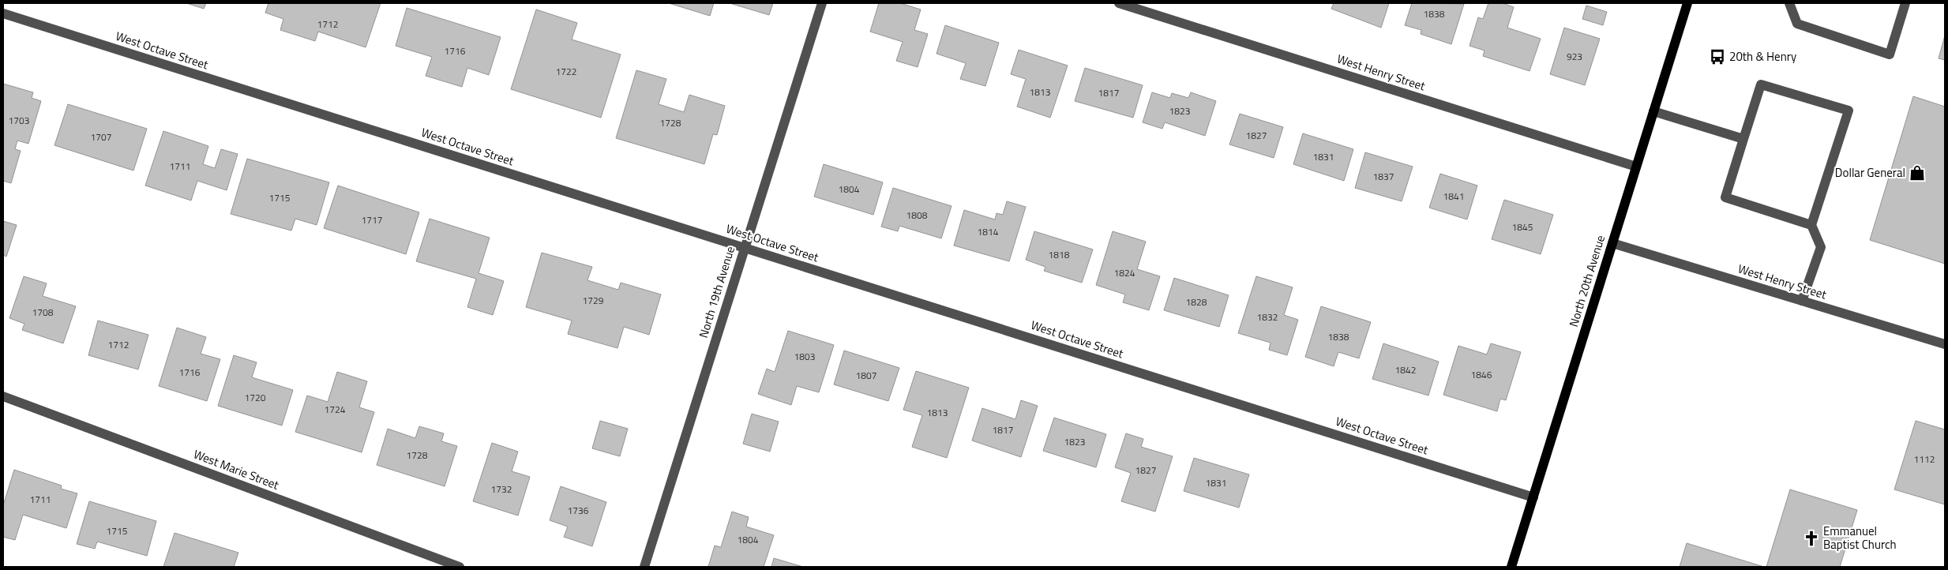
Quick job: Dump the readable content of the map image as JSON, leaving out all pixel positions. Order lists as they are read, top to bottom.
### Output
{
  "streets": {
    "main road": ["North 20th Avenue"],
    "street": [
      "West Octave Street",
      "West Henry Street",
      "North 19th Avenue",
      "West Marie Street"
    ]
  },
  "crossings": [
    ["West Octave Street", "North 20th Avenue"],
    ["West Octave Street", "North 19th Avenue"],
    ["West Henry Street", "North 20th Avenue"]
  ],
  "places": {
    "bus stop": ["20th & Henry"],
    "shop": ["Dollar General"],
    "church": ["Emmanuel Baptist Church"]
  },
  "house_numbers": [
    "1838",
    "1712",
    "1716",
    "923",
    "1722",
    "1813",
    "1817",
    "1823",
    "1703",
    "1728",
    "1827",
    "1707",
    "1831",
    "1711",
    "1837",
    "1804",
    "1841",
    "1715",
    "1808",
    "1717",
    "1845",
    "1814",
    "1818",
    "1824",
    "1729",
    "1828",
    "1708",
    "1832",
    "1838",
    "1712",
    "1803",
    "1842",
    "1716",
    "1846",
    "1807",
    "1720",
    "1724",
    "1813",
    "1817",
    "1823",
    "1728",
    "1112",
    "1827",
    "1831",
    "1732",
    "1711",
    "1736",
    "1715",
    "1804"
  ]
}
